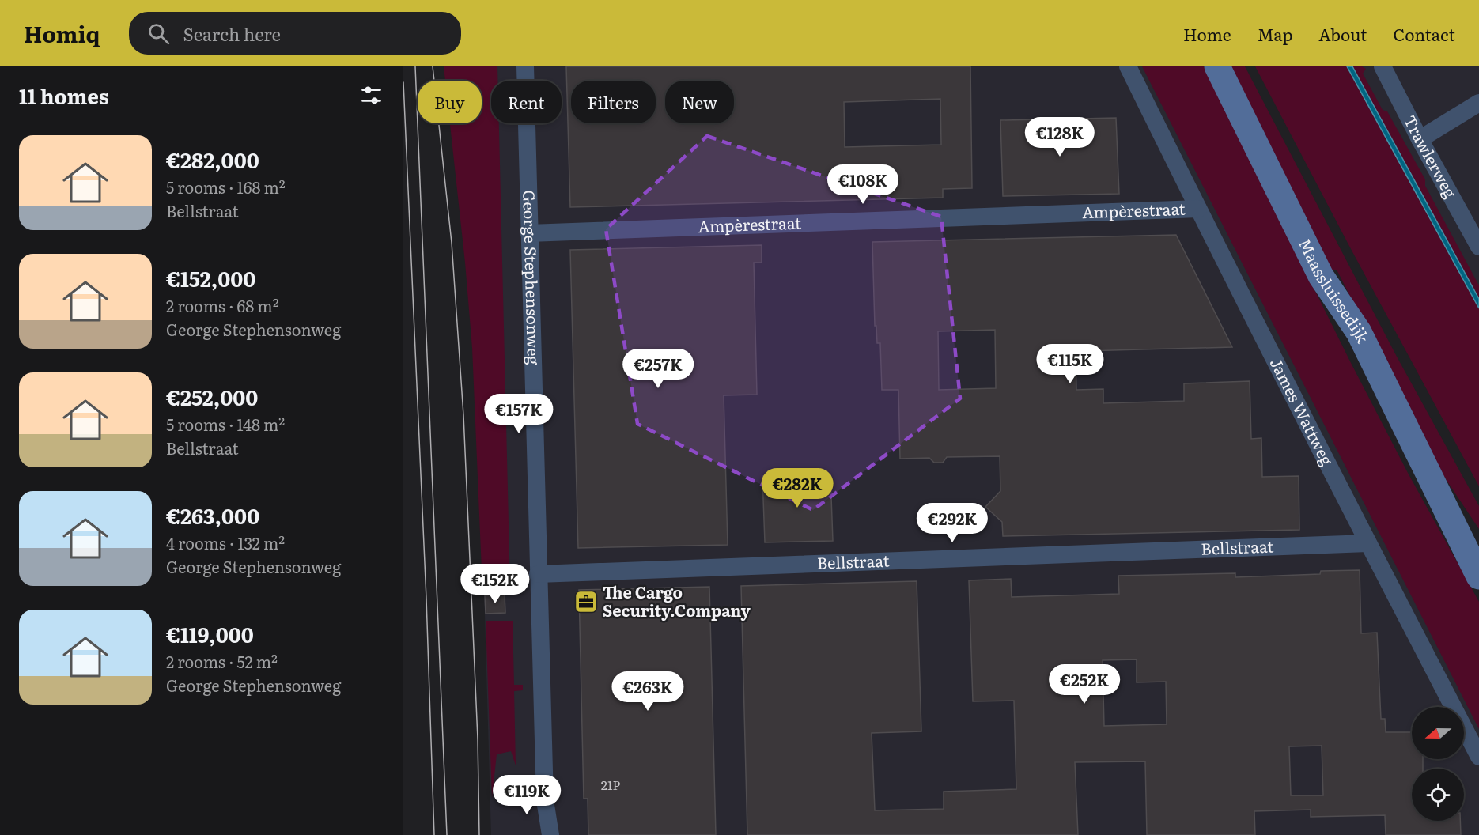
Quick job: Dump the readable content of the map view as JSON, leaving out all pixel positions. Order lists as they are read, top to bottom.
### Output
{
  "streets": {
    "street": [
      "Trawlerweg",
      "Ampèrestraat",
      "George Stephensonweg",
      "Maassluissedijk",
      "James Wattweg",
      "Bellstraat"
    ]
  },
  "crossings": [
    ["Ampèrestraat", "George Stephensonweg"],
    ["Ampèrestraat", "James Wattweg"],
    ["George Stephensonweg", "Bellstraat"],
    ["James Wattweg", "Bellstraat"]
  ],
  "places": {
    "office": ["The Cargo Security.Company"]
  },
  "house_numbers": ["21P"],
  "north": "left",
  "page": {
    "header": "Homiq",
    "search": "Search here",
    "nav": [
      "Home",
      "Map",
      "About",
      "Contact"
    ],
    "heading": "11 homes",
    "chip": [
      "Buy",
      "Rent",
      "Filters",
      "New"
    ],
    "price": [
      "€128K",
      "€108K",
      "€115K",
      "€257K",
      "€157K",
      "€282K",
      "€292K",
      "€152K",
      "€252K",
      "€263K",
      "€119K"
    ],
    "list": [
      {
        "name": "€282,000",
        "note": "5 rooms · 168 m² · Bellstraat"
      },
      {
        "name": "€152,000",
        "note": "2 rooms · 68 m² · George Stephensonweg"
      },
      {
        "name": "€252,000",
        "note": "5 rooms · 148 m² · Bellstraat"
      },
      {
        "name": "€263,000",
        "note": "4 rooms · 132 m² · George Stephensonweg"
      },
      {
        "name": "€119,000",
        "note": "2 rooms · 52 m² · George Stephensonweg"
      }
    ]
  }
}
